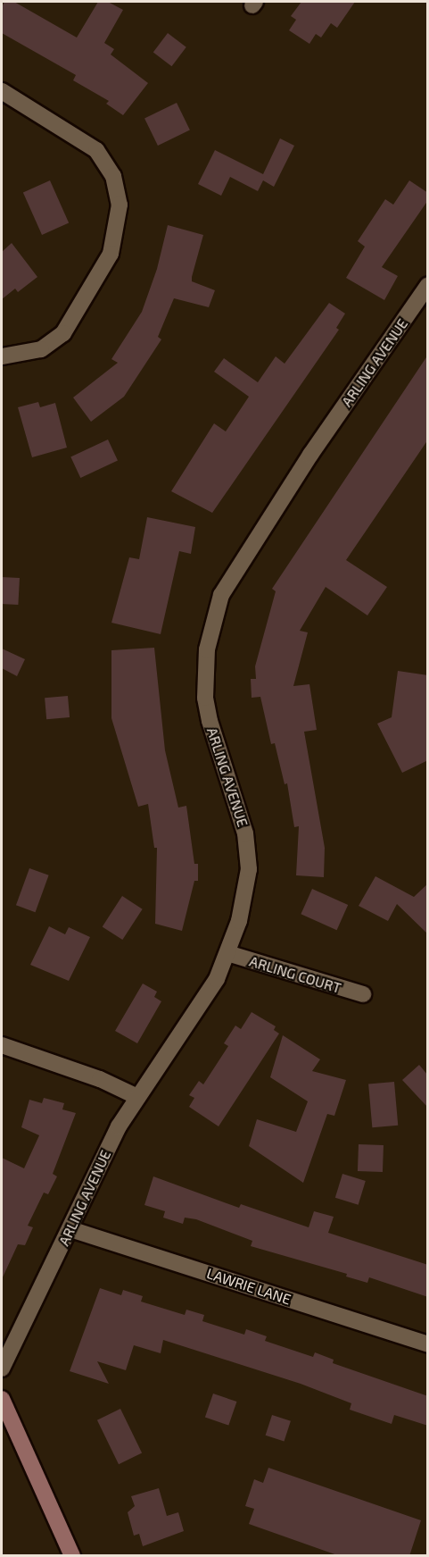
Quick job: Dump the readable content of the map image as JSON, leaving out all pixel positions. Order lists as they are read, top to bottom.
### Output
{
  "streets": {
    "street": ["ARLING AVENUE", "ARLING COURT", "LAWRIE LANE"]
  },
  "crossings": [
    ["ARLING AVENUE", "ARLING COURT"],
    ["ARLING AVENUE", "LAWRIE LANE"]
  ]
}
